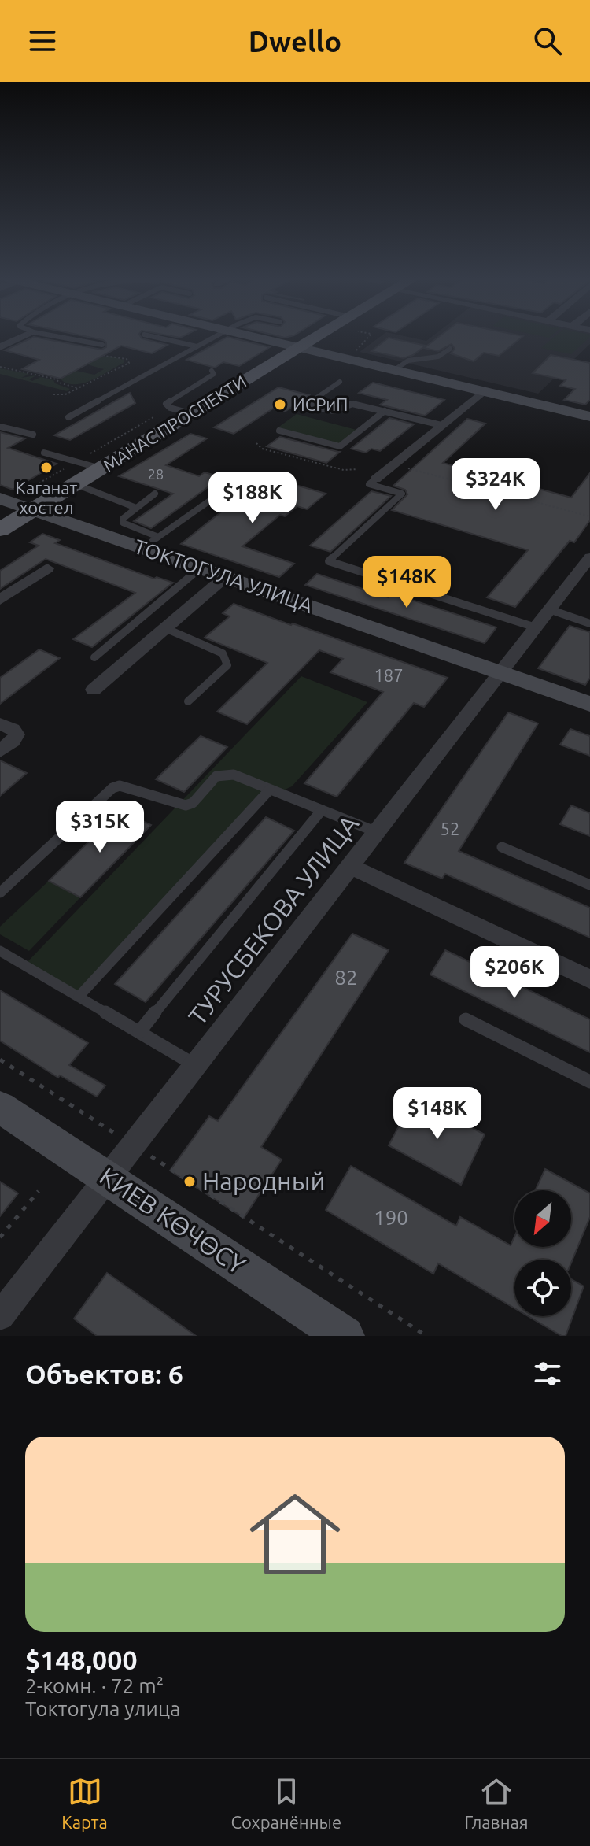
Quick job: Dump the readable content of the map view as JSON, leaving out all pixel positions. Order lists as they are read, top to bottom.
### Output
{
  "streets": {
    "main road": ["МАНАС ПРОСПЕКТИ", "ТОКТОГУЛА УЛИЦА", "КИЕВ КӨЧӨСҮ"],
    "street": ["ТУРУСБЕКОВА УЛИЦА"]
  },
  "crossings": [
    ["МАНАС ПРОСПЕКТИ", "ТОКТОГУЛА УЛИЦА"],
    ["ТОКТОГУЛА УЛИЦА", "ТУРУСБЕКОВА УЛИЦА"],
    ["ТУРУСБЕКОВА УЛИЦА", "КИЕВ КӨЧӨСҮ"]
  ],
  "places": ["ИСРиП", "Каганат хостел", "Народный"],
  "house_numbers": [
    "28",
    "187",
    "52",
    "82",
    "190"
  ],
  "north": "bottom left",
  "page": {
    "header": "Dwello",
    "price": [
      "$324K",
      "$188K",
      "$148K",
      "$315K",
      "$206K",
      "$148K"
    ],
    "heading": "Объектов: 6",
    "list": [
      {
        "name": "$148,000",
        "note": "2-комн. · 72 m² · Токтогула улица"
      }
    ],
    "tabs": ["Карта", "Сохранённые", "Главная"]
  }
}
